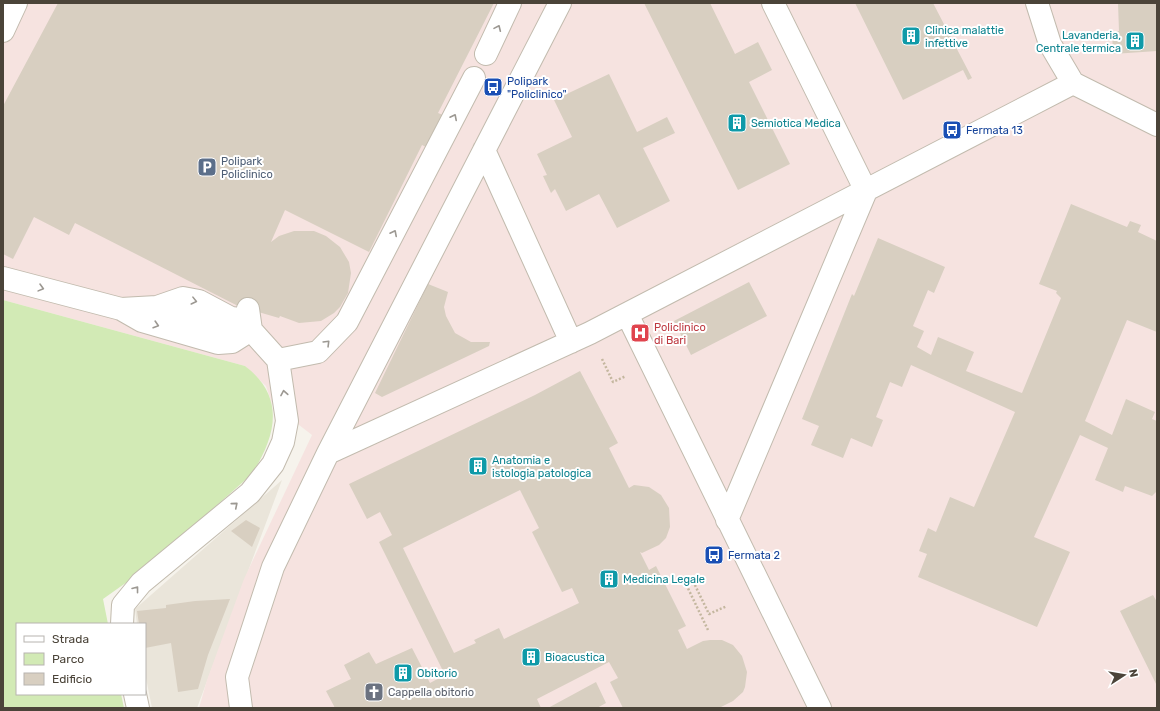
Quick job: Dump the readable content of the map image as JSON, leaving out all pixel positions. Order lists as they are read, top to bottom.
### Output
{
  "places": {
    "building": [
      "Clinica malattie infettive",
      "Lavanderia, Centrale termica",
      "Semiotica Medica",
      "Anatomia e istologia patologica",
      "Medicina Legale",
      "Bioacustica",
      "Obitorio"
    ],
    "bus stop": ["Polipark \"Policlinico\"", "Fermata 13", "Fermata 2"],
    "parking": ["Polipark Policlinico"],
    "hospital": ["Policlinico di Bari"],
    "church": ["Cappella obitorio"]
  },
  "legend": ["Strada", "Parco", "Edificio"],
  "north": "right"
}
